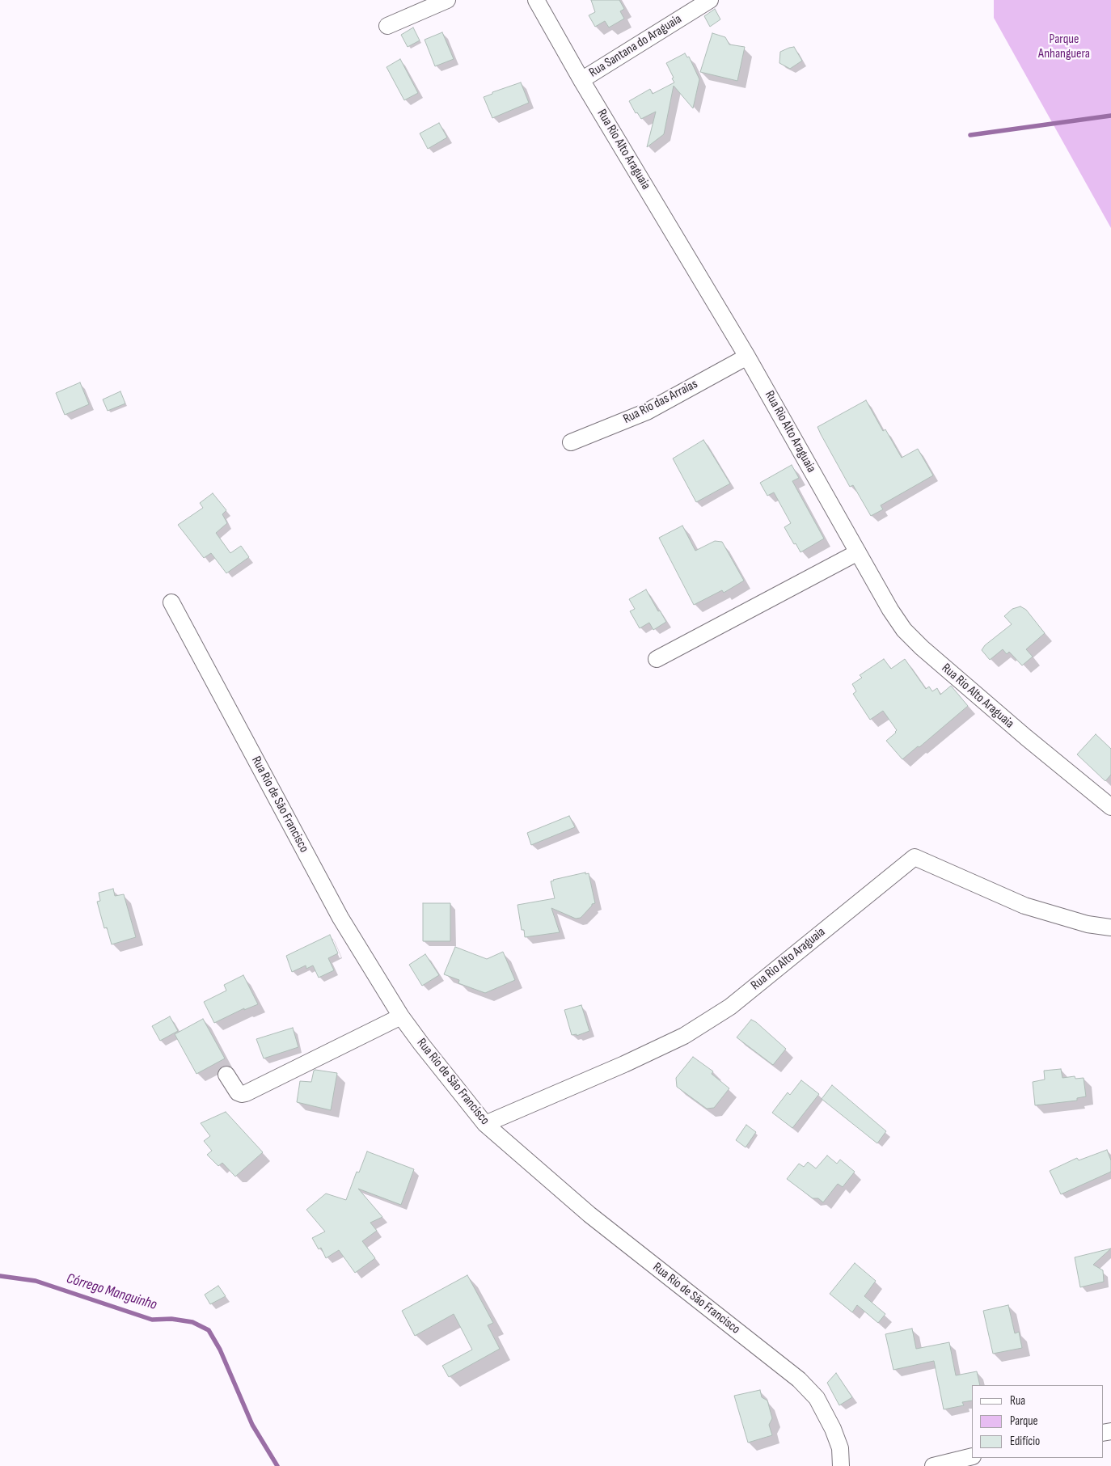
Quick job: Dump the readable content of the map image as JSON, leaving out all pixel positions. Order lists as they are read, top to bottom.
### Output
{
  "streets": {
    "street": [
      "Rua Santana do Araguaia",
      "Rua Rio Alto Araguaia",
      "Rua Rio das Arraias",
      "Rua Rio de São Francisco"
    ]
  },
  "crossings": [
    ["Rua Santana do Araguaia", "Rua Rio Alto Araguaia"],
    ["Rua Rio Alto Araguaia", "Rua Rio das Arraias"],
    ["Rua Rio Alto Araguaia", "Rua Rio de São Francisco"]
  ],
  "water": ["Córrego Manguinho"],
  "parks": ["Parque Anhanguera"],
  "legend": ["Rua", "Parque", "Edifício"]
}
